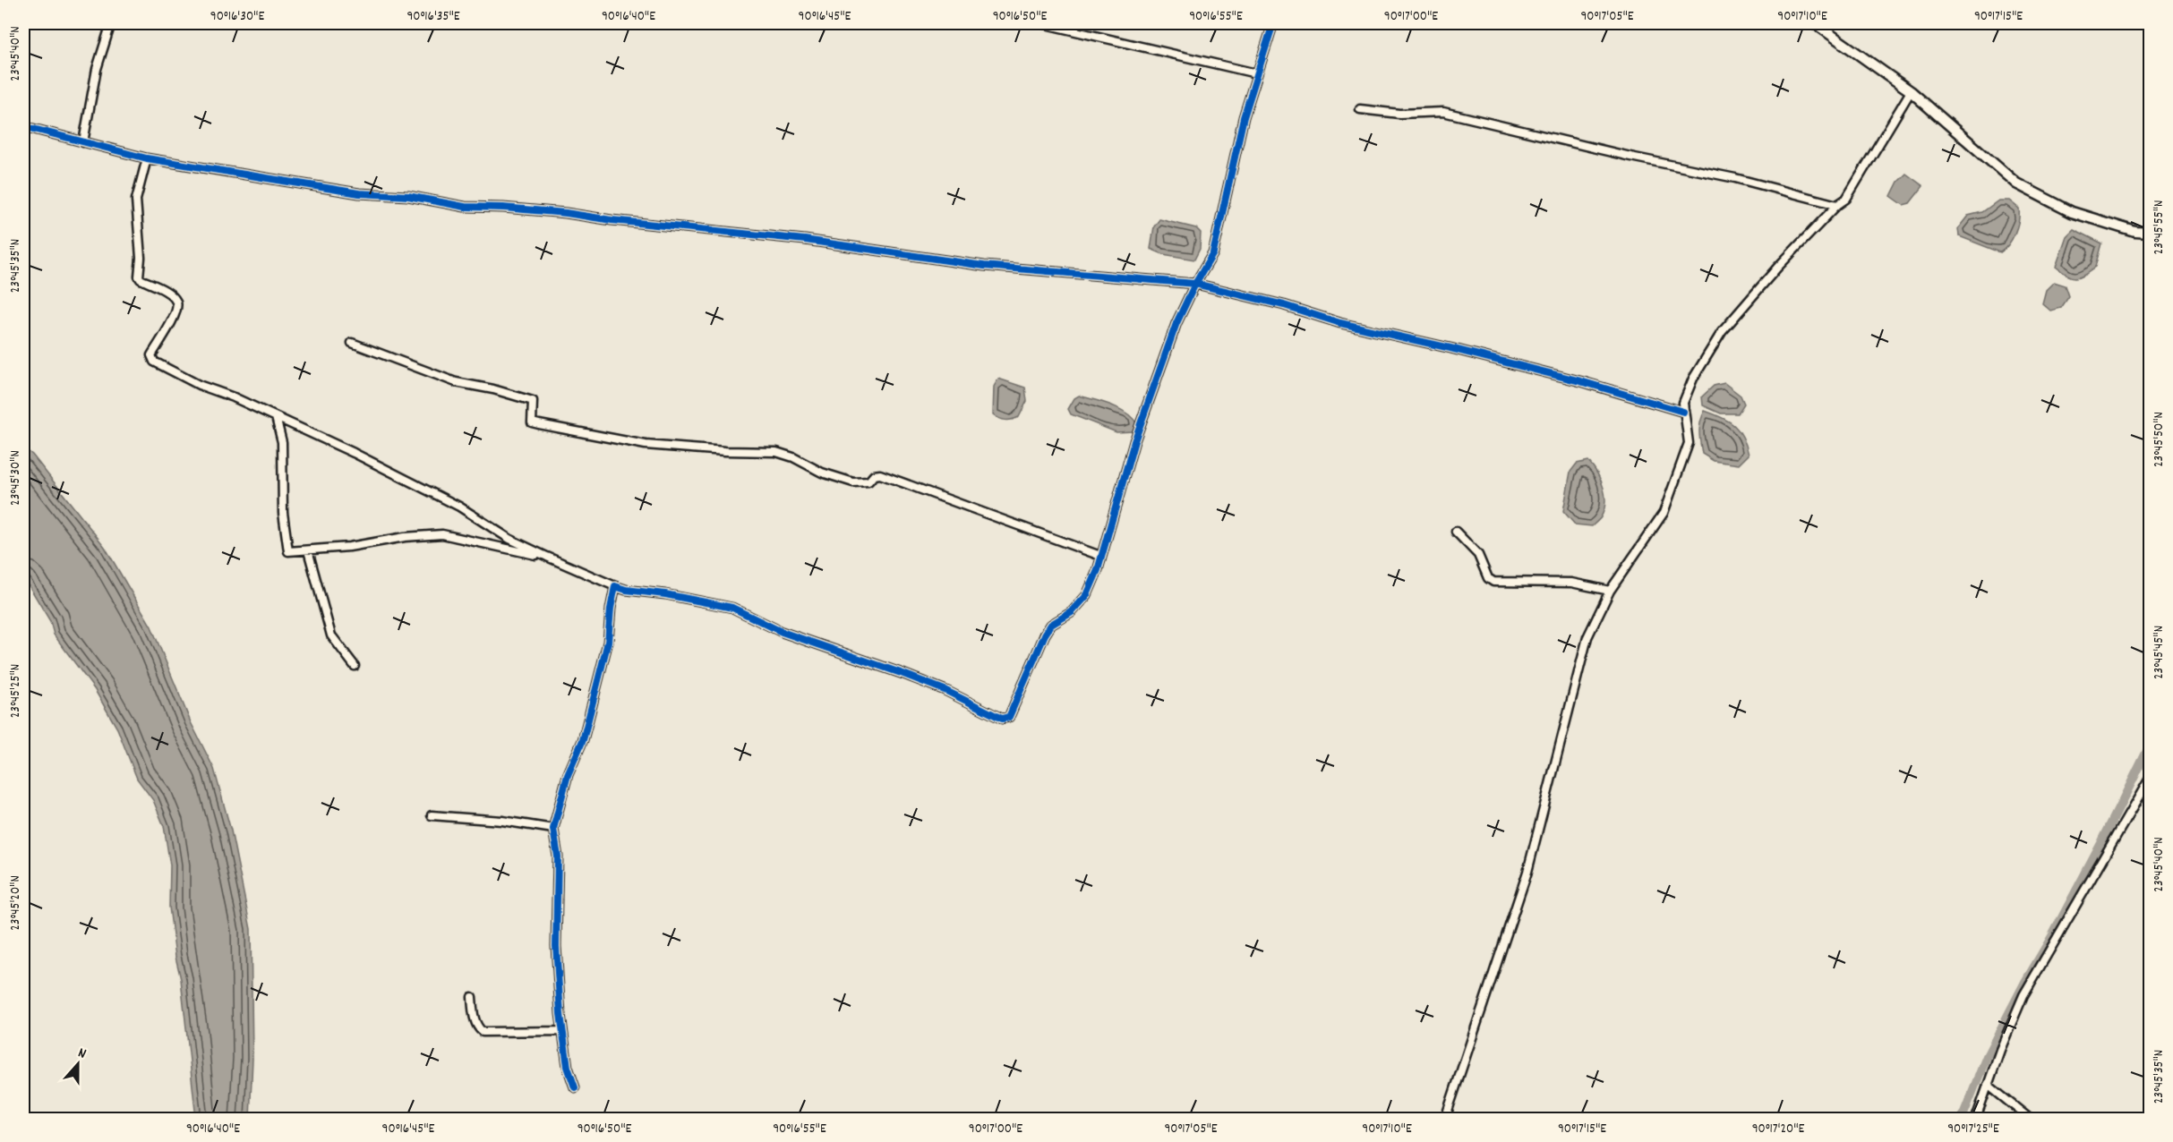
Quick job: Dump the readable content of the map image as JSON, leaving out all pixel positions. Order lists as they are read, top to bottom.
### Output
{
  "north": "top",
  "coordinates": [
    "90°16'30\"E",
    "90°16'35\"E",
    "90°16'40\"E",
    "90°16'45\"E",
    "90°16'50\"E",
    "90°16'55\"E",
    "90°17'00\"E",
    "90°17'05\"E",
    "90°17'10\"E",
    "90°17'15\"E",
    "23°45'40\"N",
    "23°45'55\"N",
    "23°45'35\"N",
    "23°45'50\"N",
    "23°45'30\"N",
    "23°45'45\"N",
    "23°45'25\"N",
    "23°45'20\"N",
    "90°17'20\"E",
    "90°17'25\"E"
  ]
}
